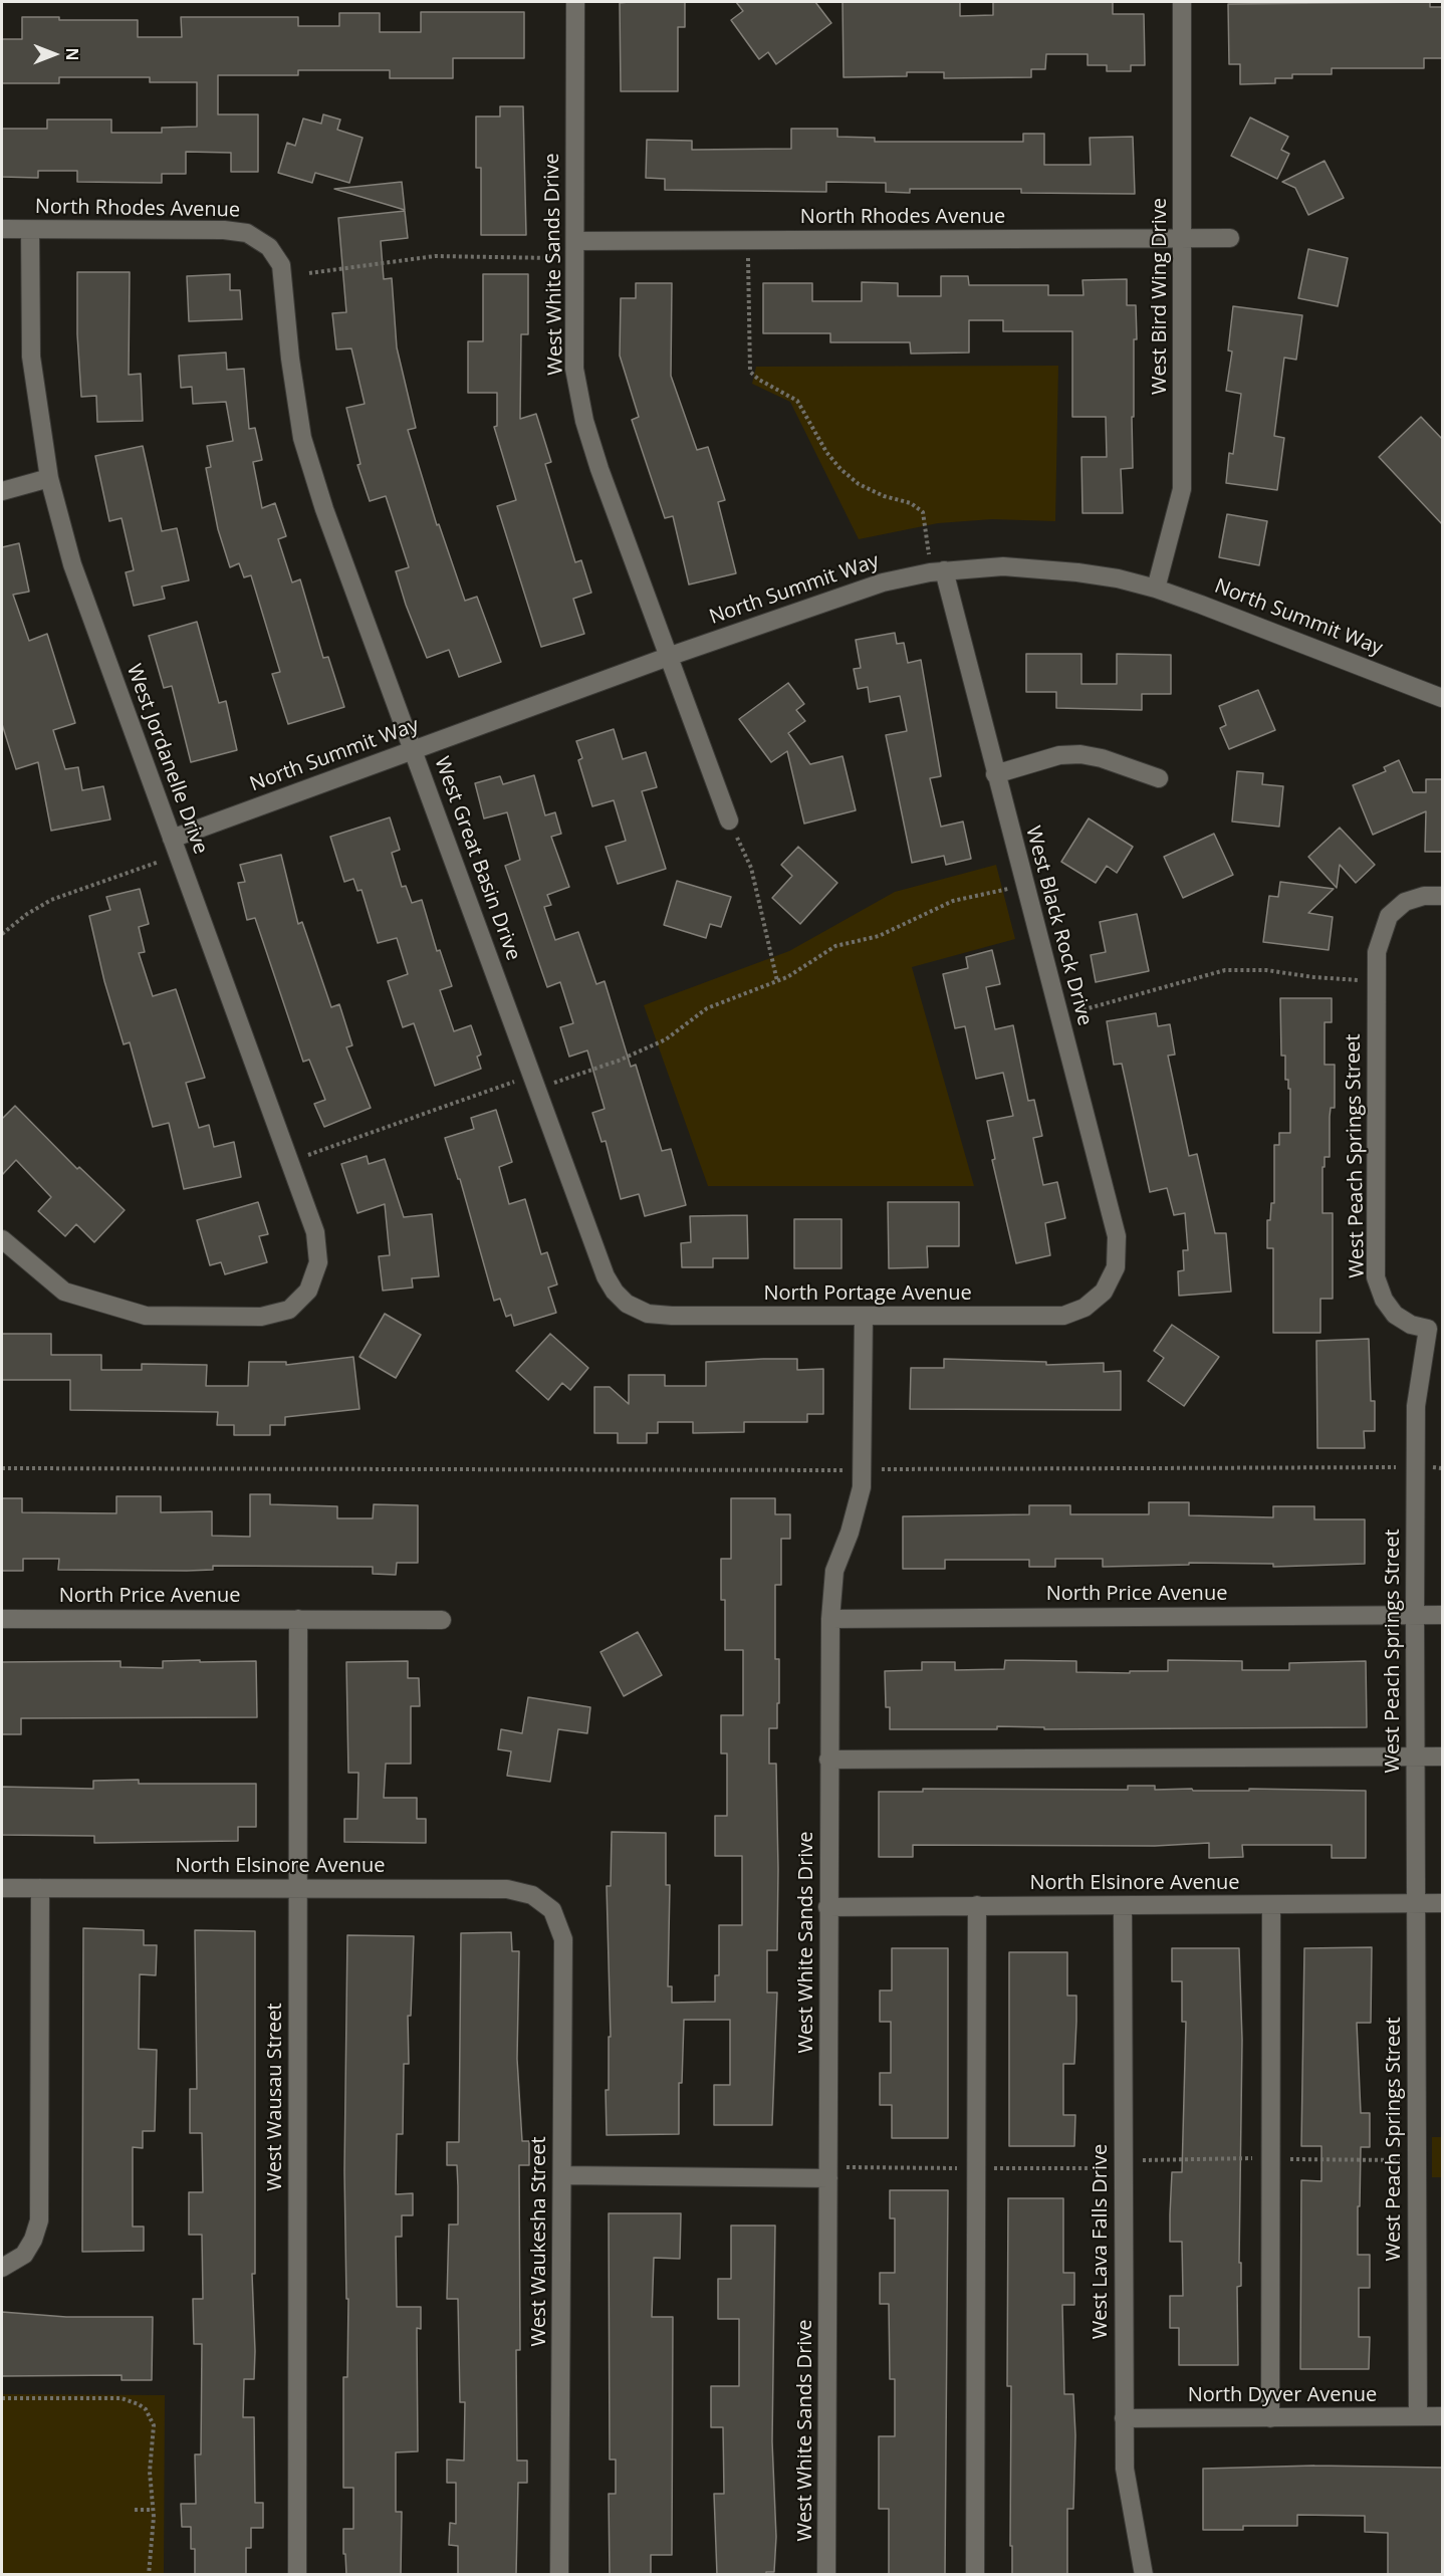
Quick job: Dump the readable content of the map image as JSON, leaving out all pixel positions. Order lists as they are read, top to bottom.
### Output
{
  "streets": {
    "street": [
      "North Rhodes Avenue",
      "West White Sands Drive",
      "West Bird Wing Drive",
      "North Summit Way",
      "West Jordanelle Drive",
      "West Great Basin Drive",
      "West Black Rock Drive",
      "West Peach Springs Street",
      "North Portage Avenue",
      "North Price Avenue",
      "North Elsinore Avenue",
      "West Wausau Street",
      "West Waukesha Street",
      "West Lava Falls Drive",
      "North Dyver Avenue"
    ]
  },
  "crossings": [
    ["North Rhodes Avenue", "West White Sands Drive"],
    ["North Rhodes Avenue", "West Bird Wing Drive"],
    ["North Rhodes Avenue", "West Jordanelle Drive"],
    ["North Rhodes Avenue", "West Great Basin Drive"],
    ["West White Sands Drive", "North Summit Way"],
    ["West White Sands Drive", "North Portage Avenue"],
    ["West White Sands Drive", "North Price Avenue"],
    ["West White Sands Drive", "North Elsinore Avenue"],
    ["West Bird Wing Drive", "North Summit Way"],
    ["North Summit Way", "West Jordanelle Drive"],
    ["North Summit Way", "West Great Basin Drive"],
    ["North Summit Way", "West Black Rock Drive"],
    ["West Great Basin Drive", "North Portage Avenue"],
    ["West Black Rock Drive", "North Portage Avenue"],
    ["West Peach Springs Street", "North Price Avenue"],
    ["West Peach Springs Street", "North Elsinore Avenue"],
    ["West Peach Springs Street", "North Dyver Avenue"],
    ["North Price Avenue", "West Wausau Street"],
    ["North Elsinore Avenue", "West Wausau Street"],
    ["North Elsinore Avenue", "West Waukesha Street"],
    ["North Elsinore Avenue", "West Lava Falls Drive"],
    ["West Lava Falls Drive", "North Dyver Avenue"]
  ],
  "north": "right"
}
